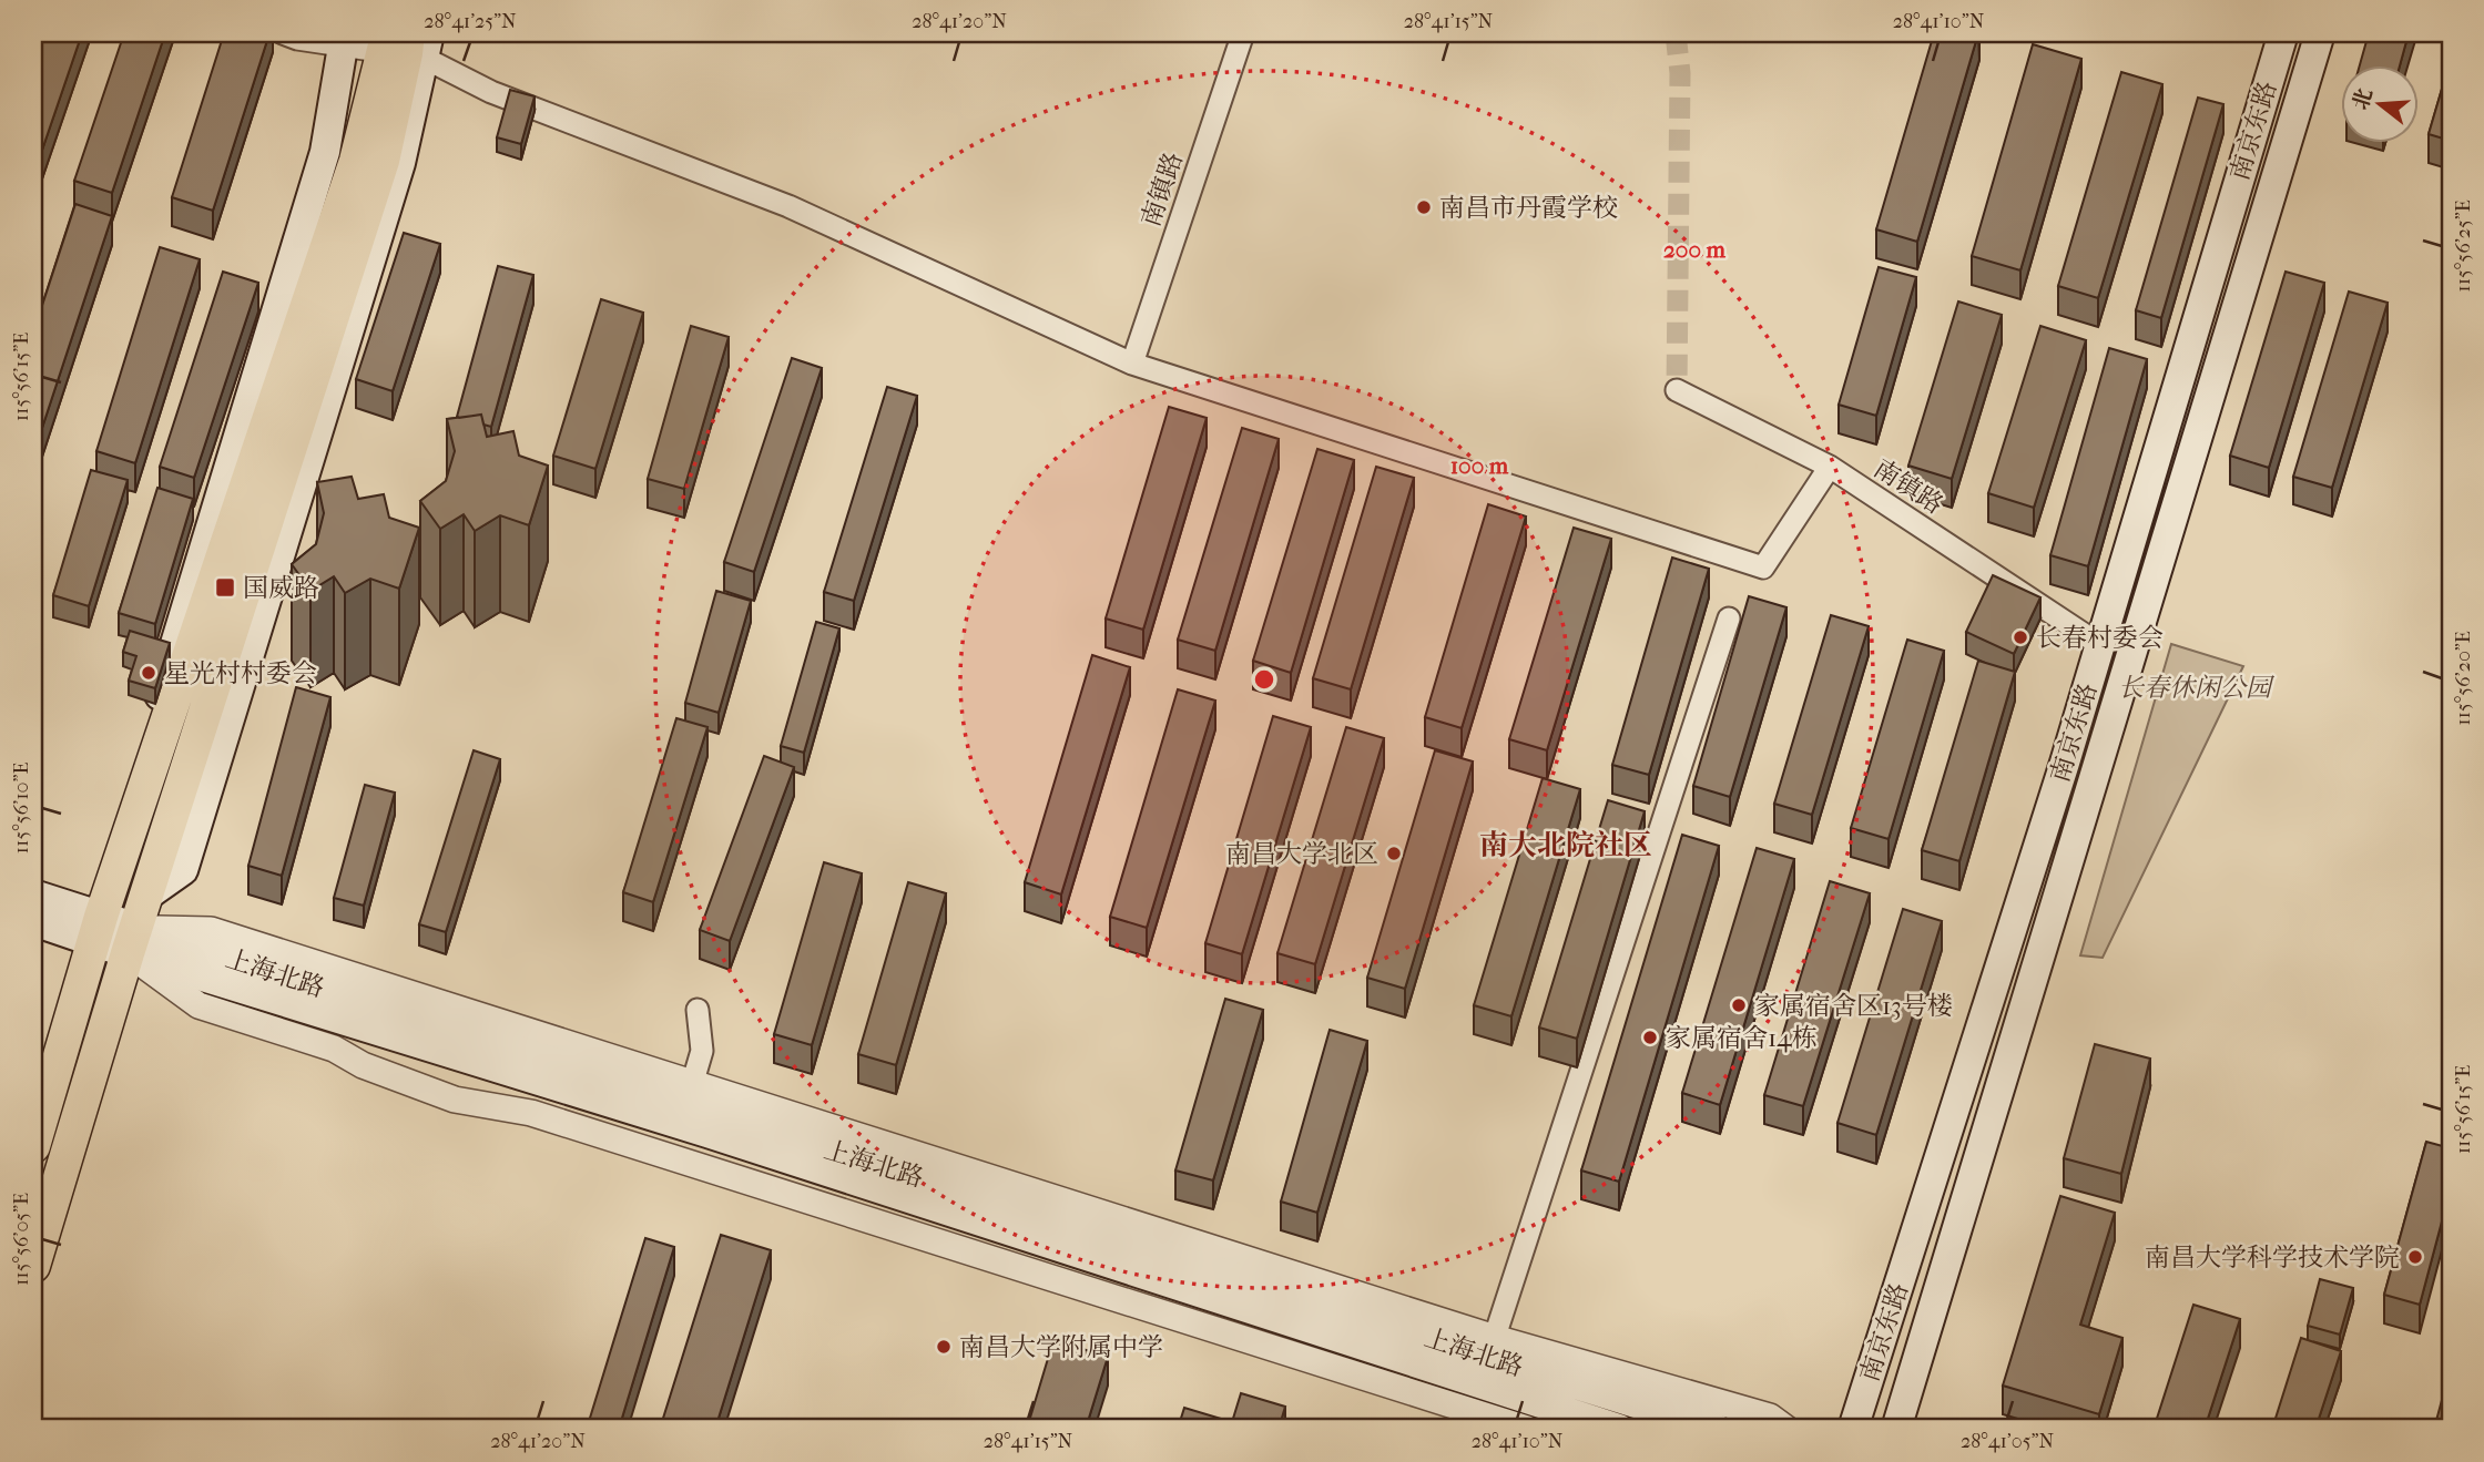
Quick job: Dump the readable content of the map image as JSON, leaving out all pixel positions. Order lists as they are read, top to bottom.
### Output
{
  "streets": {
    "main road": ["南京东路", "上海北路"],
    "street": ["南镇路"]
  },
  "crossings": [
    ["南京东路", "南镇路"]
  ],
  "districts": ["南大北院社区"],
  "parks": ["长春休闲公园"],
  "places": {
    "other": [
      "南昌市丹霞学校",
      "长春村委会",
      "星光村村委会",
      "南昌大学北区",
      "家属宿舍区13号楼",
      "家属宿舍14栋",
      "南昌大学科学技术学院",
      "南昌大学附属中学"
    ],
    "transit": ["国威路"]
  },
  "north": "left",
  "coordinates": [
    "28°41'25\"N",
    "28°41'20\"N",
    "28°41'15\"N",
    "28°41'10\"N",
    "115°56'25\"E",
    "115°56'15\"E",
    "115°56'20\"E",
    "115°56'10\"E",
    "115°56'05\"E",
    "28°41'05\"N"
  ],
  "rings": ["200 m", "100 m"]
}
